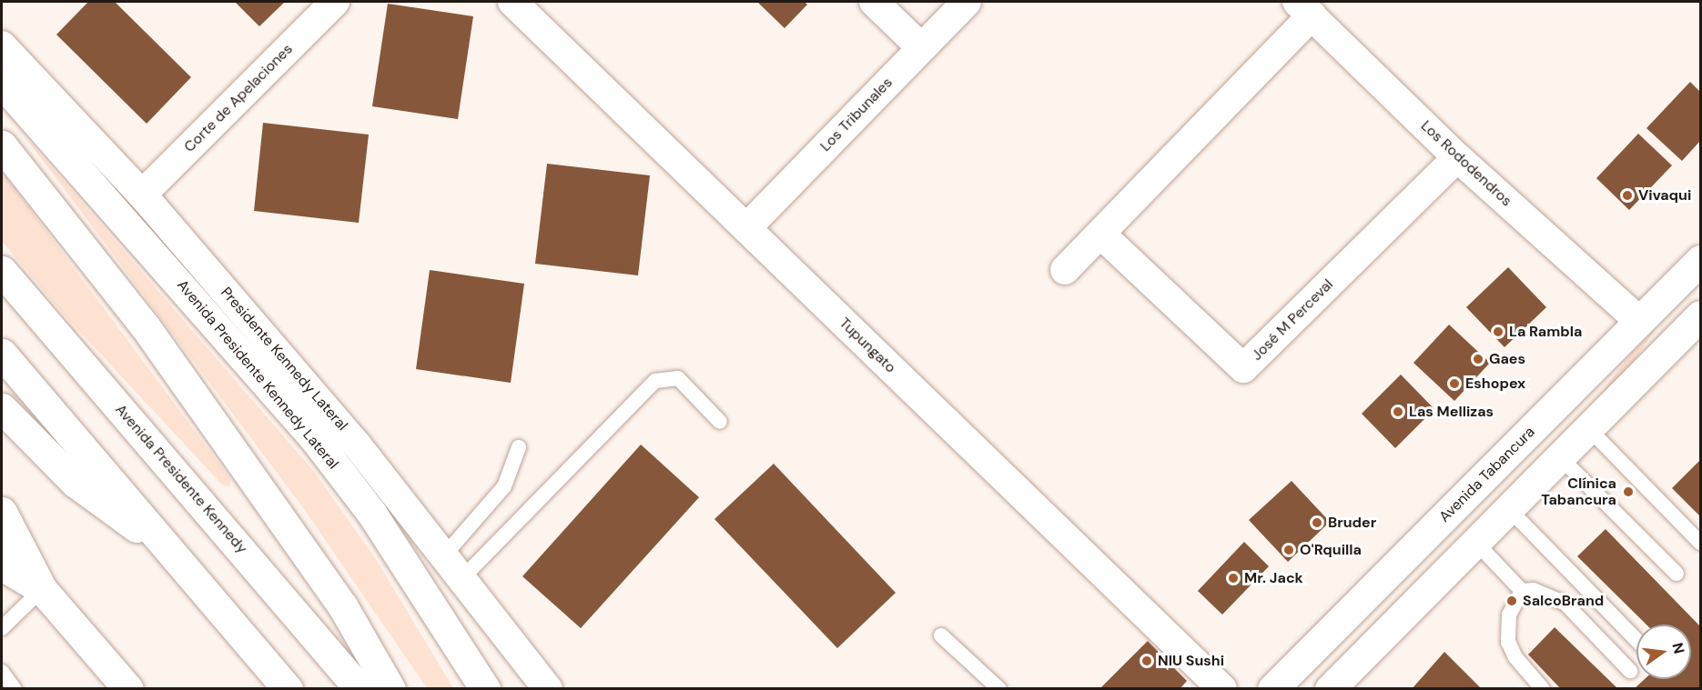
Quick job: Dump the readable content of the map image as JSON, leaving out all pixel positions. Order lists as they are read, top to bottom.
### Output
{
  "streets": {
    "main road": ["Avenida Presidente Kennedy Lateral", "Avenida Tabancura", "Avenida Presidente Kennedy"],
    "street": [
      "Corte de Apelaciones",
      "Los Tribunales",
      "Los Rododendros",
      "José M Perceval",
      "Tupungato",
      "Presidente Kennedy Lateral"
    ]
  },
  "crossings": [
    ["Corte de Apelaciones", "Presidente Kennedy Lateral"],
    ["Los Tribunales", "Tupungato"],
    ["Los Rododendros", "José M Perceval"],
    ["Los Rododendros", "Avenida Tabancura"]
  ],
  "places": [
    "Vivaqui",
    "La Rambla",
    "Gaes",
    "Eshopex",
    "Las Mellizas",
    "Clínica Tabancura",
    "Bruder",
    "O'Rquilla",
    "Mr. Jack",
    "SalcoBrand",
    "NIU Sushi"
  ],
  "north": "right"
}
